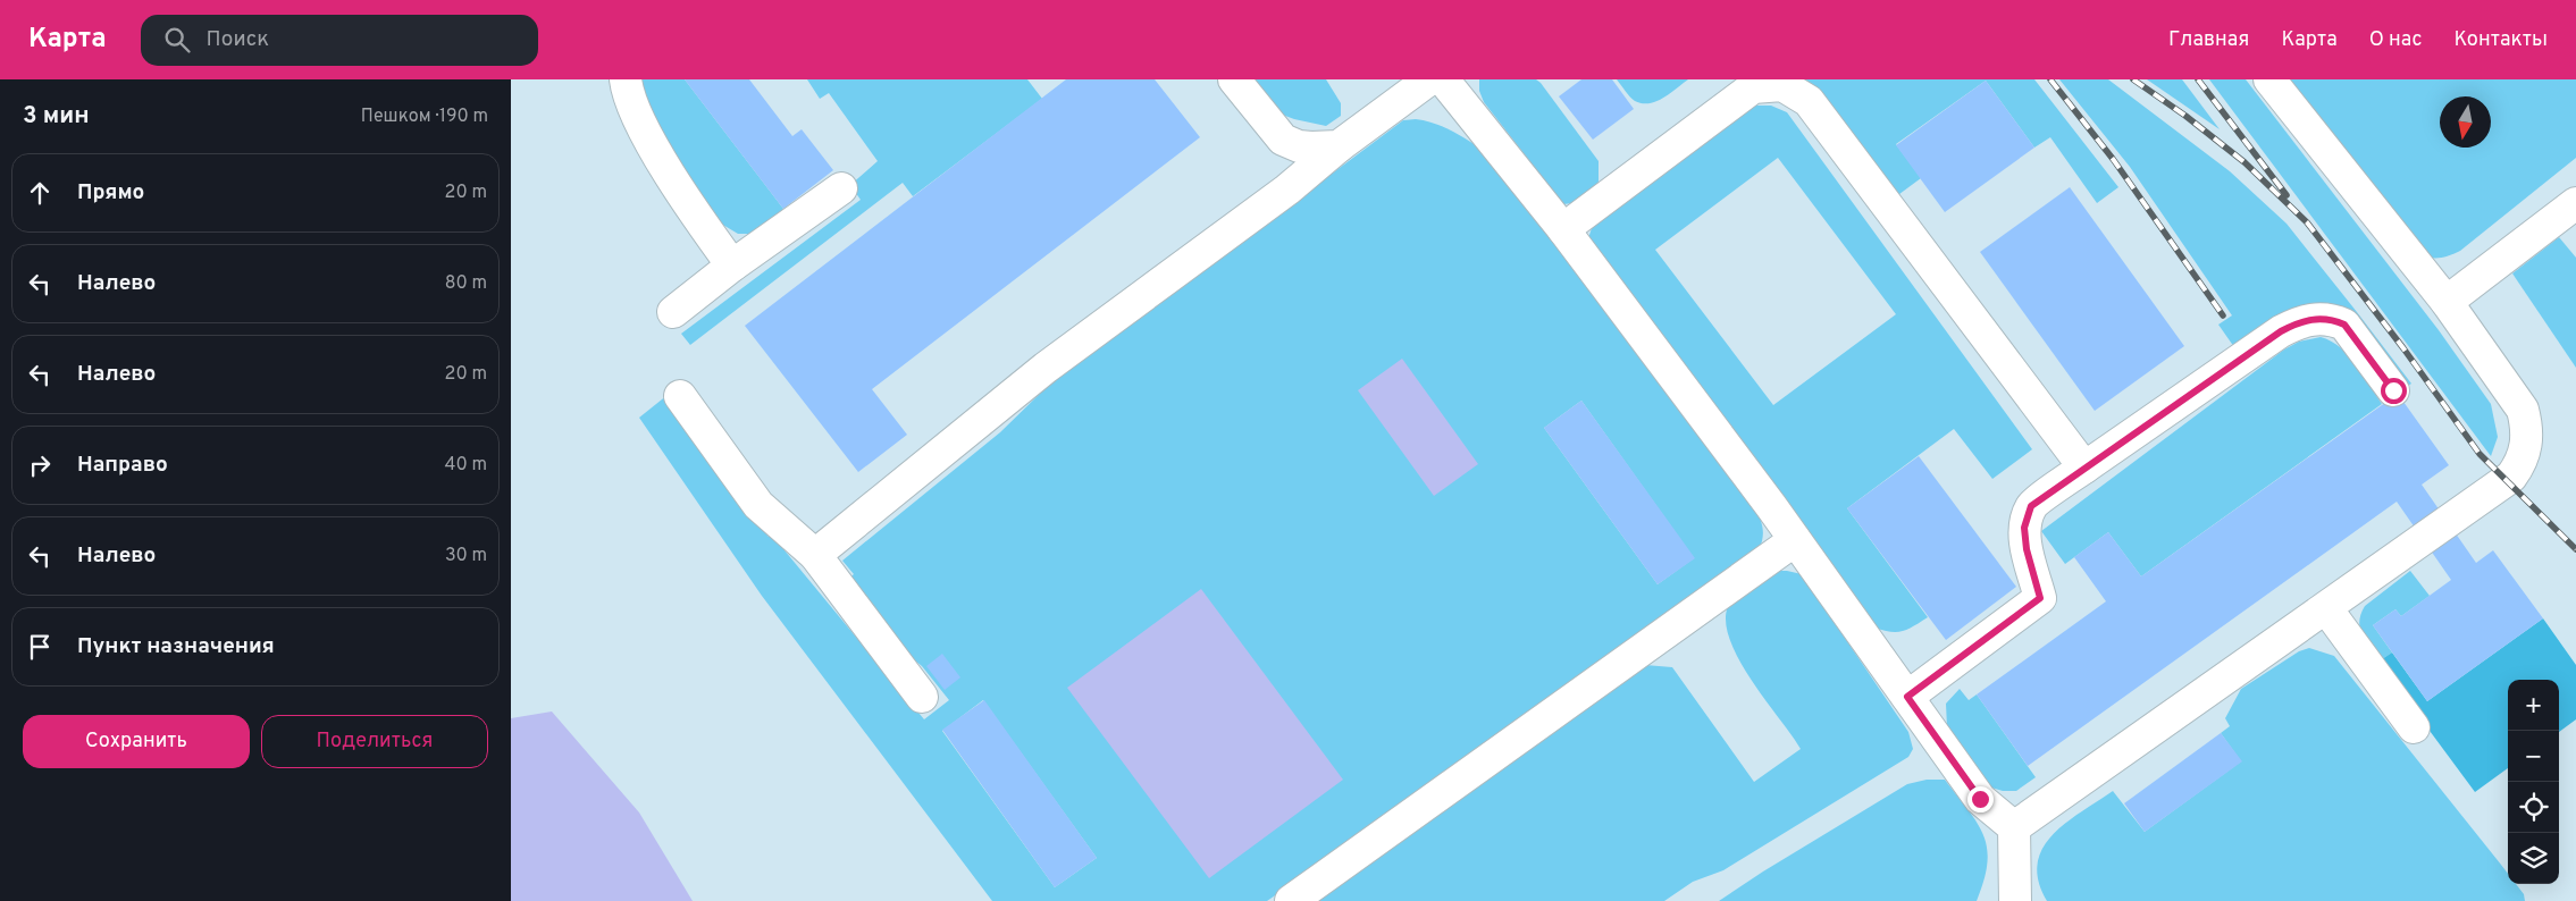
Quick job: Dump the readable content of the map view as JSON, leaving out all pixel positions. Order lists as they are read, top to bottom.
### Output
{
  "north": "bottom",
  "page": {
    "header": "Карта",
    "search": "Поиск",
    "nav": [
      "Главная",
      "Карта",
      "О нас",
      "Контакты"
    ],
    "heading": ["3 мин", "Пешком · 190 m"],
    "list": [
      ["Прямо", "20 m"],
      ["Налево", "80 m"],
      ["Налево", "20 m"],
      ["Направо", "40 m"],
      ["Налево", "30 m"],
      "Пункт назначения"
    ],
    "map_buttons": ["+", "−"],
    "buttons": ["Сохранить", "Поделиться"]
  }
}
